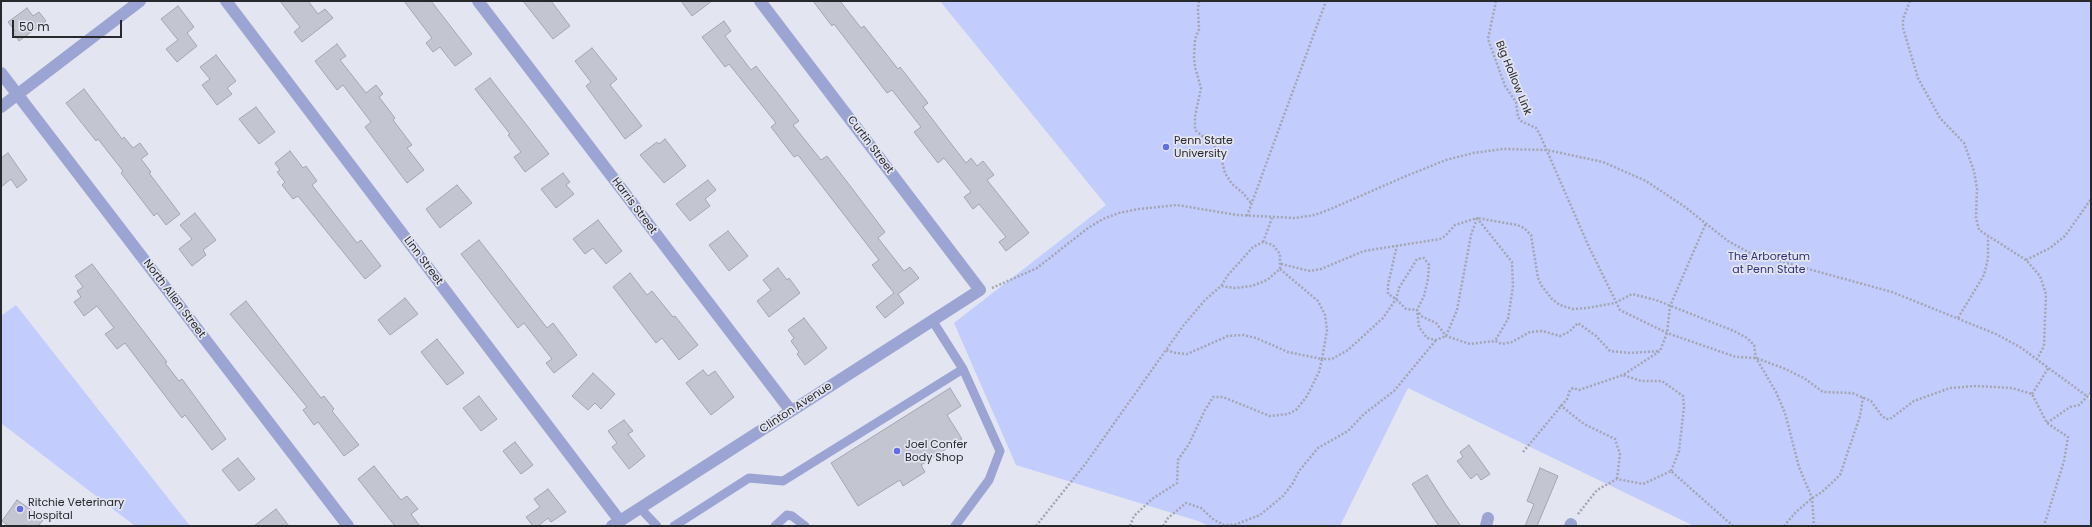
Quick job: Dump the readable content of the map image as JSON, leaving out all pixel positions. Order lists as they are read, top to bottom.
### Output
{
  "streets": {
    "street": [
      "Curtin Street",
      "Harris Street",
      "Linn Street",
      "North Allen Street",
      "Clinton Avenue"
    ],
    "path": ["Big Hollow Link"]
  },
  "crossings": [
    ["Curtin Street", "Clinton Avenue"],
    ["Harris Street", "Clinton Avenue"],
    ["Linn Street", "Clinton Avenue"]
  ],
  "parks": ["The Arboretum at Penn State"],
  "places": ["Penn State University", "Joel Confer Body Shop", "Ritchie Veterinary Hospital"],
  "scale_bar": "50 m"
}
